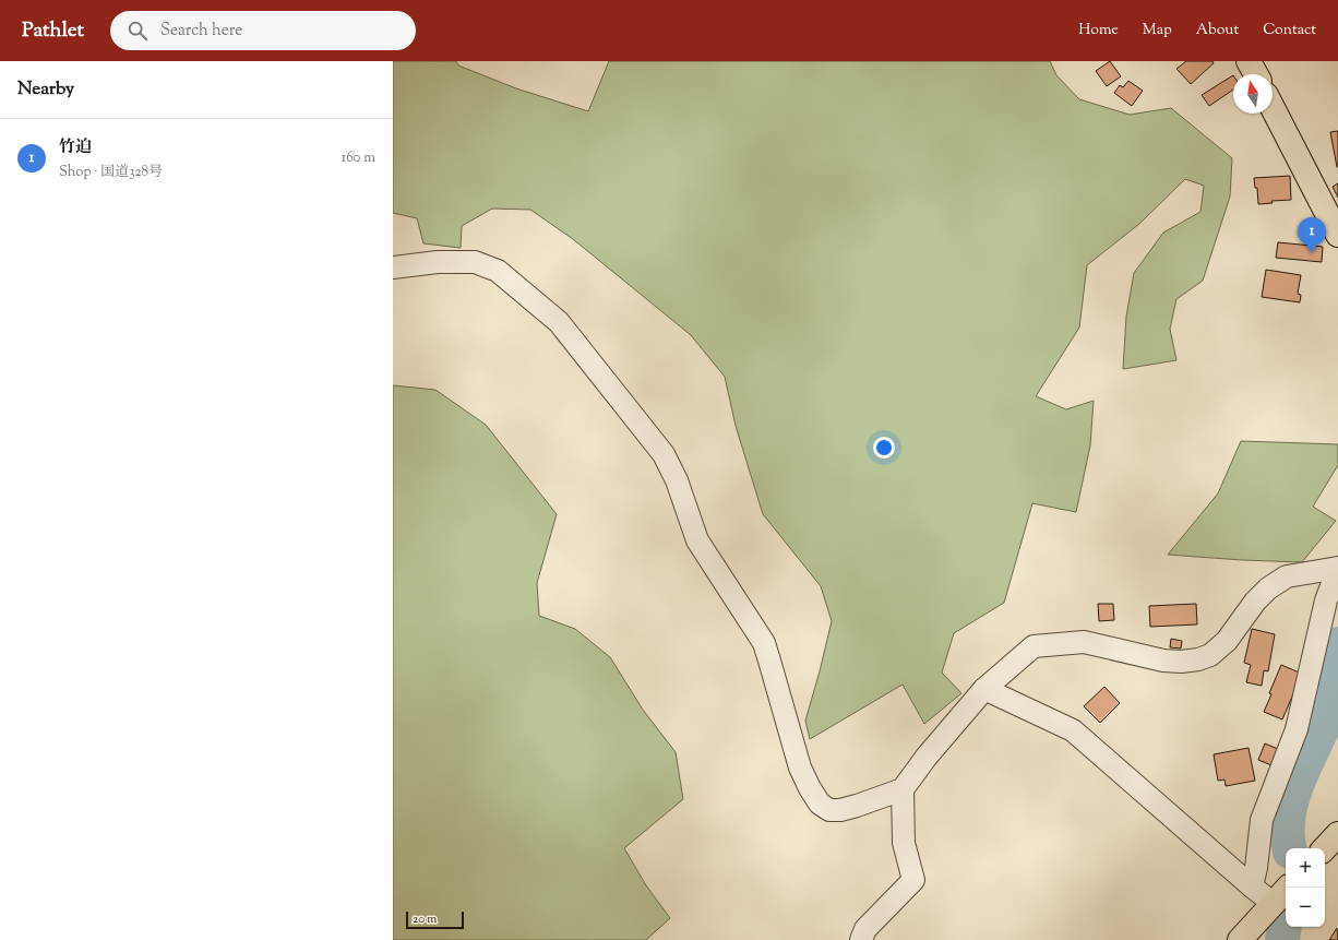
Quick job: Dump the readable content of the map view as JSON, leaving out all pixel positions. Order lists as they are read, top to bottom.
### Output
{
  "scale_bar": "20 m",
  "north": "top",
  "page": {
    "header": "Pathlet",
    "search": "Search here",
    "nav": [
      "Home",
      "Map",
      "About",
      "Contact"
    ],
    "heading": "Nearby",
    "list": [
      {
        "mark": "1",
        "name": "竹迫",
        "note": "Shop · 国道328号",
        "value": "160 m"
      }
    ],
    "pins": "1",
    "map_buttons": ["+", "−"],
    "scale": "20 m"
  }
}
